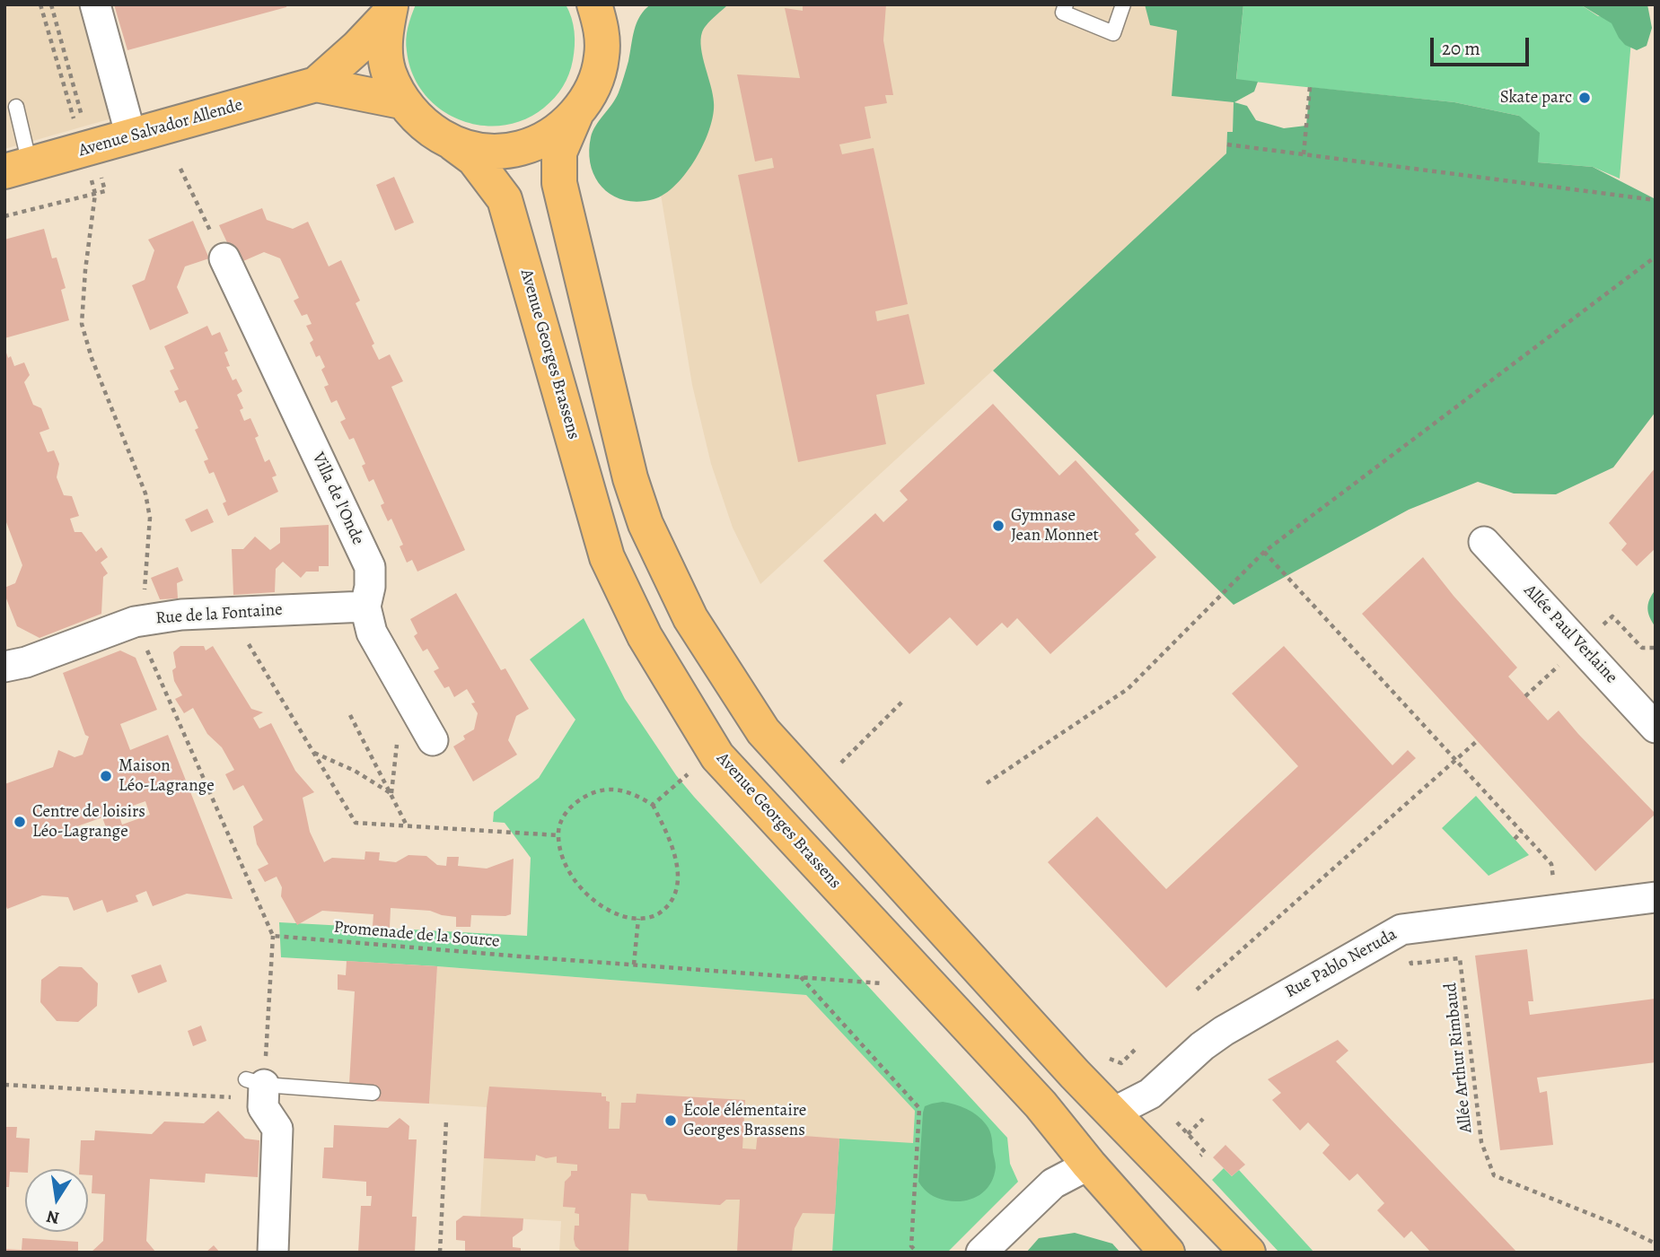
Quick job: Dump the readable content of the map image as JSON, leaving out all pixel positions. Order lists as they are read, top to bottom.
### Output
{
  "streets": {
    "main road": ["Avenue Salvador Allende", "Avenue Georges Brassens", "Rue Pablo Neruda"],
    "street": ["Villa de l'Onde", "Rue de la Fontaine", "Allée Paul Verlaine"],
    "path": ["Promenade de la Source", "Allée Arthur Rimbaud"]
  },
  "crossings": [
    ["Avenue Georges Brassens", "Rue Pablo Neruda"],
    ["Villa de l'Onde", "Rue de la Fontaine"],
    ["Rue Pablo Neruda", "Allée Arthur Rimbaud"]
  ],
  "places": [
    "Skate parc",
    "Gymnase Jean Monnet",
    "Maison Léo-Lagrange",
    "Centre de loisirs Léo-Lagrange",
    "École élémentaire Georges Brassens"
  ],
  "scale_bar": "20 m",
  "north": "bottom"
}
